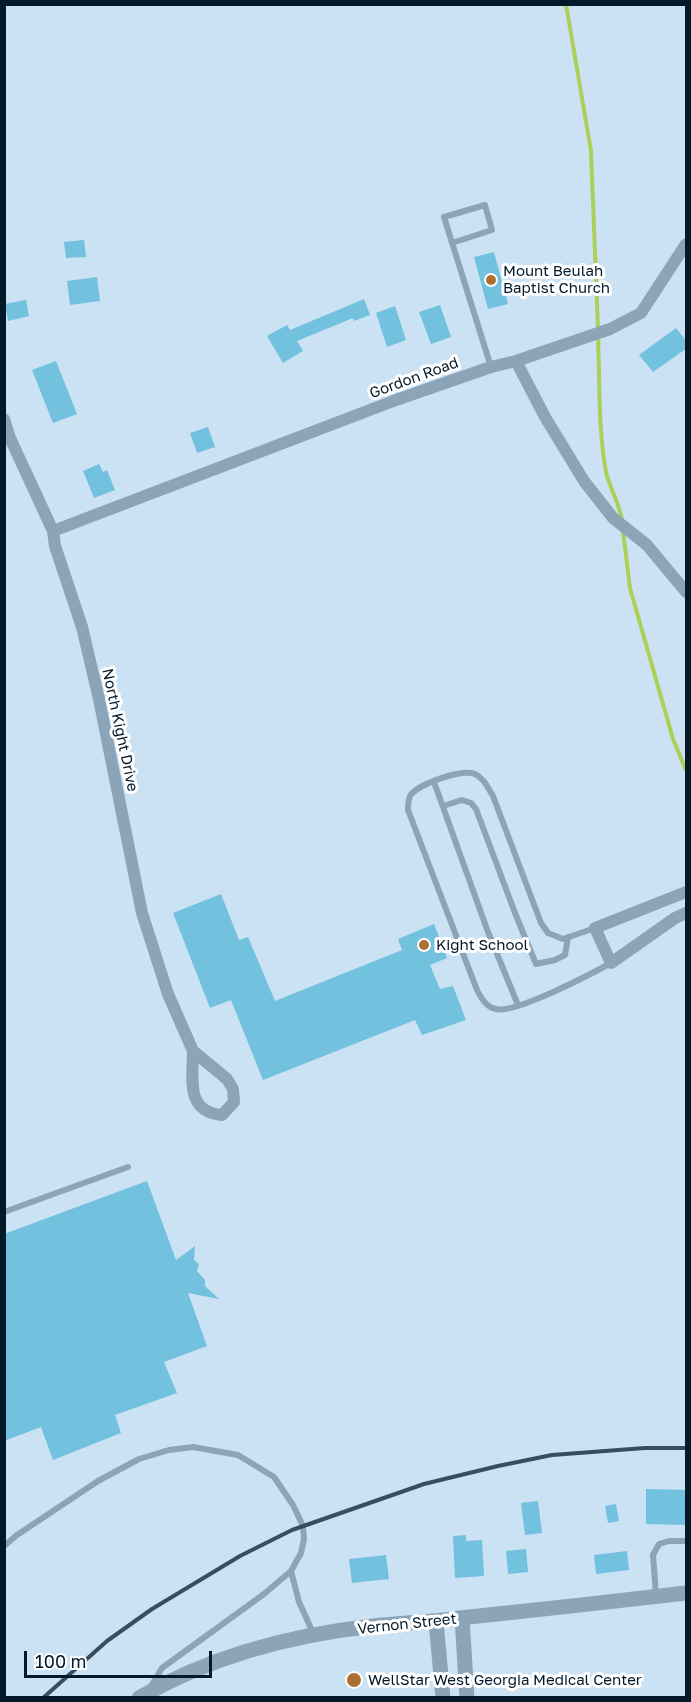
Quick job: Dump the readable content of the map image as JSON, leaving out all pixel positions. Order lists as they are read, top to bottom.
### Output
{
  "streets": {
    "street": ["Gordon Road", "North Kight Drive", "Vernon Street"]
  },
  "crossings": [
    ["Gordon Road", "North Kight Drive"]
  ],
  "places": ["Mount Beulah Baptist Church", "Kight School", "WellStar West Georgia Medical Center"],
  "scale_bar": "100 m"
}
